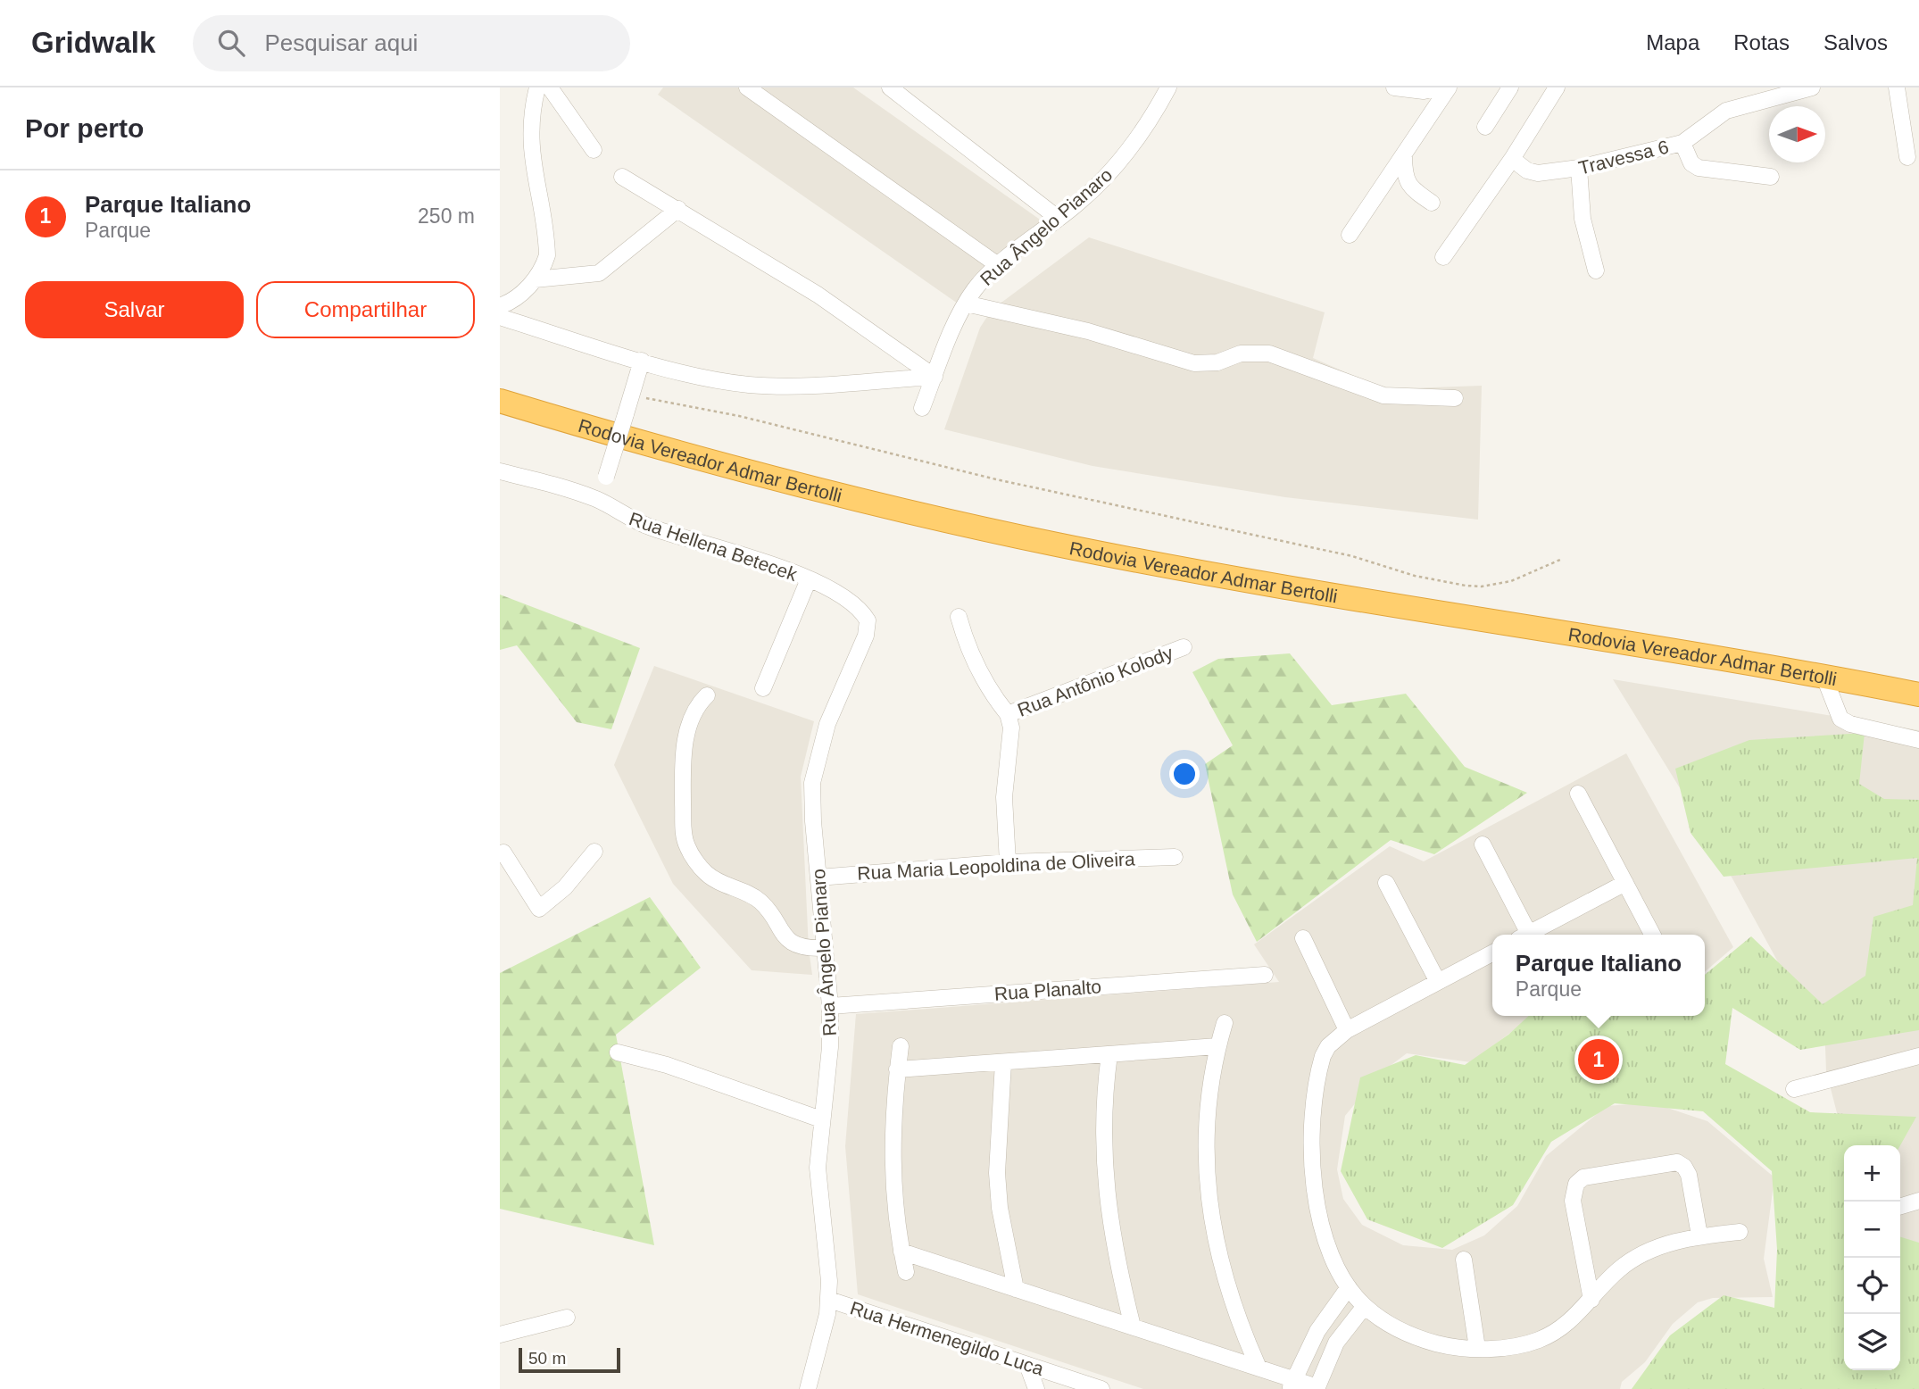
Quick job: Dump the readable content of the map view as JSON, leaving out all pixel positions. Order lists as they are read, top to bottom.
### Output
{
  "streets": {
    "highway": ["Rodovia Vereador Admar Bertolli"],
    "street": [
      "Travessa 6",
      "Rua Ângelo Pianaro",
      "Rua Hellena Betecek",
      "Rua Antônio Kolody",
      "Rua Maria Leopoldina de Oliveira",
      "Rua Planalto",
      "Rua Hermenegildo Luca"
    ]
  },
  "crossings": [
    ["Rua Ângelo Pianaro", "Rua Hellena Betecek"],
    ["Rua Ângelo Pianaro", "Rua Maria Leopoldina de Oliveira"],
    ["Rua Ângelo Pianaro", "Rua Planalto"],
    ["Rua Ângelo Pianaro", "Rua Hermenegildo Luca"],
    ["Rua Antônio Kolody", "Rua Maria Leopoldina de Oliveira"]
  ],
  "scale_bar": "50 m",
  "north": "right",
  "page": {
    "header": "Gridwalk",
    "search": "Pesquisar aqui",
    "nav": ["Mapa", "Rotas", "Salvos"],
    "heading": "Por perto",
    "list": [
      {
        "mark": "1",
        "name": "Parque Italiano",
        "note": "Parque",
        "value": "250 m"
      }
    ],
    "buttons": ["Salvar", "Compartilhar"],
    "popup": ["Parque Italiano", "Parque"],
    "pins": "1",
    "map_buttons": ["+", "−"],
    "scale": "50 m"
  }
}
